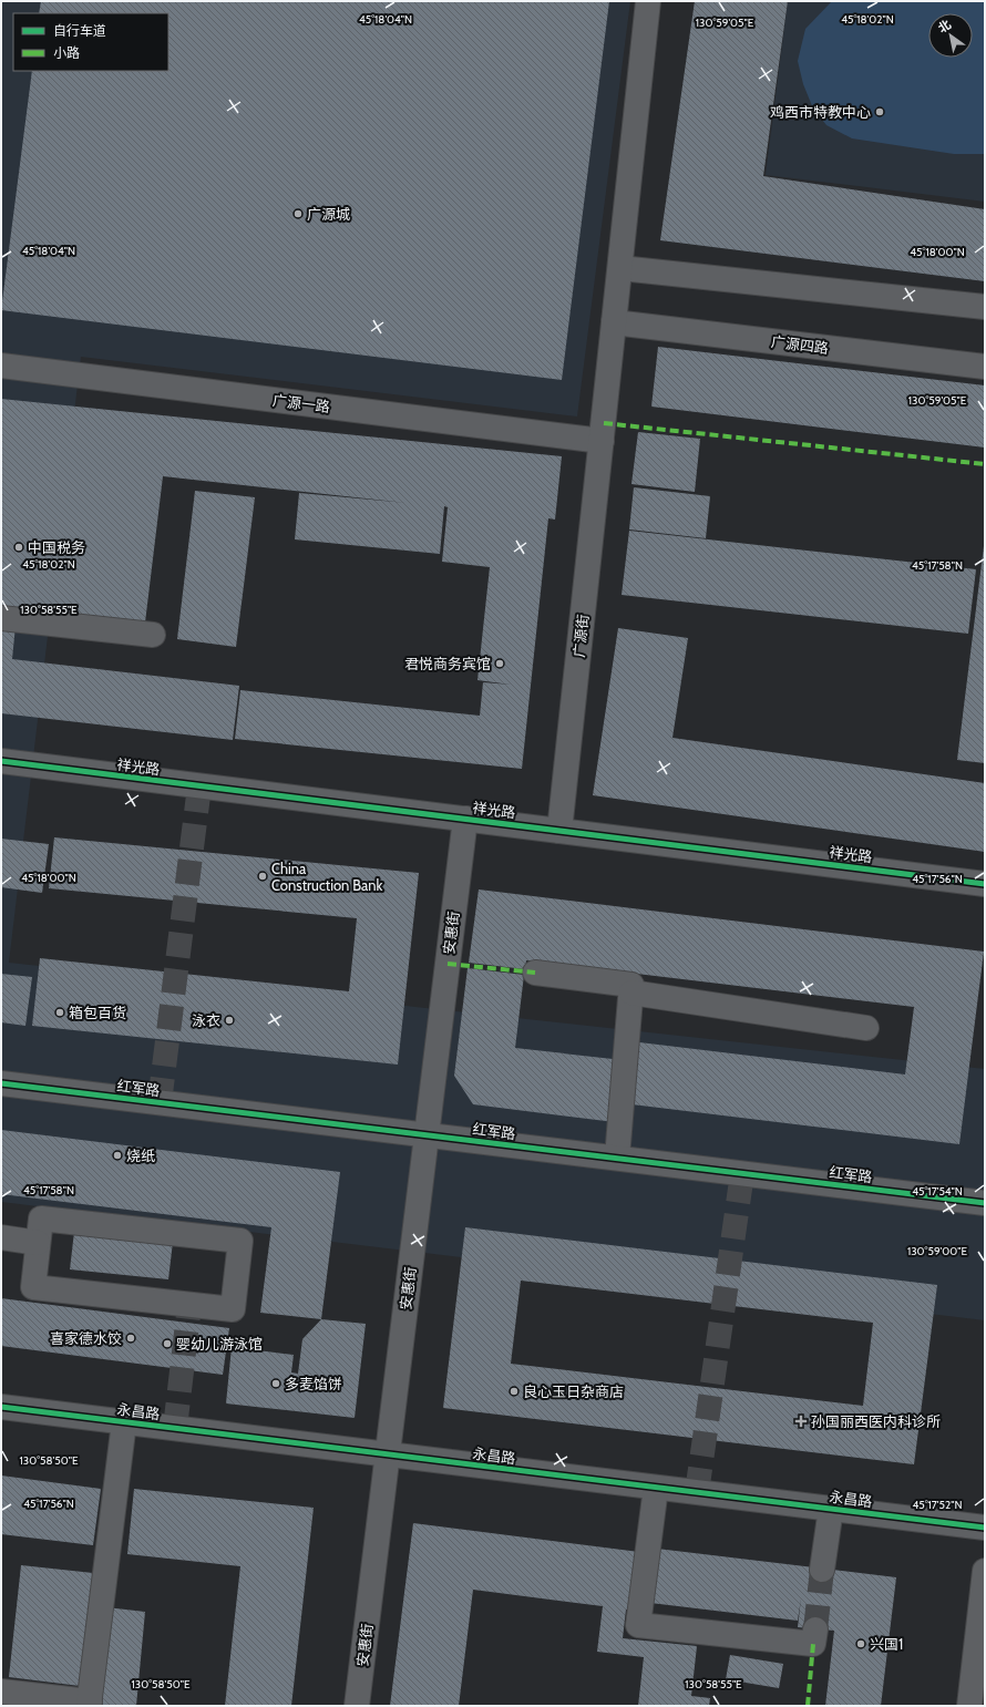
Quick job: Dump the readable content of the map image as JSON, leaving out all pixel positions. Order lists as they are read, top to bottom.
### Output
{
  "streets": {
    "street": [
      "广源四路",
      "广源一路",
      "广源街",
      "祥光路",
      "安惠街",
      "红军路",
      "永昌路"
    ]
  },
  "crossings": [
    ["广源四路", "广源街"],
    ["广源一路", "广源街"],
    ["广源街", "祥光路"],
    ["祥光路", "安惠街"],
    ["安惠街", "红军路"],
    ["安惠街", "永昌路"]
  ],
  "places": {
    "other": [
      "鸡西市特教中心",
      "广源城",
      "中国税务",
      "君悦商务宾馆",
      "China Construction Bank",
      "箱包百货",
      "泳衣",
      "烧纸",
      "喜家德水饺",
      "婴幼儿游泳馆",
      "多麦馅饼",
      "良心玉日杂商店",
      "兴国1"
    ],
    "health": ["孙国丽西医内科诊所"]
  },
  "legend": ["自行车道", "小路"],
  "north": "top left",
  "coordinates": [
    "45°18'02\"N",
    "45°18'04\"N",
    "130°59'05\"E",
    "45°18'00\"N",
    "45°17'58\"N",
    "130°58'55\"E",
    "45°17'56\"N",
    "45°17'54\"N",
    "130°59'00\"E",
    "130°58'50\"E",
    "45°17'52\"N"
  ]
}
